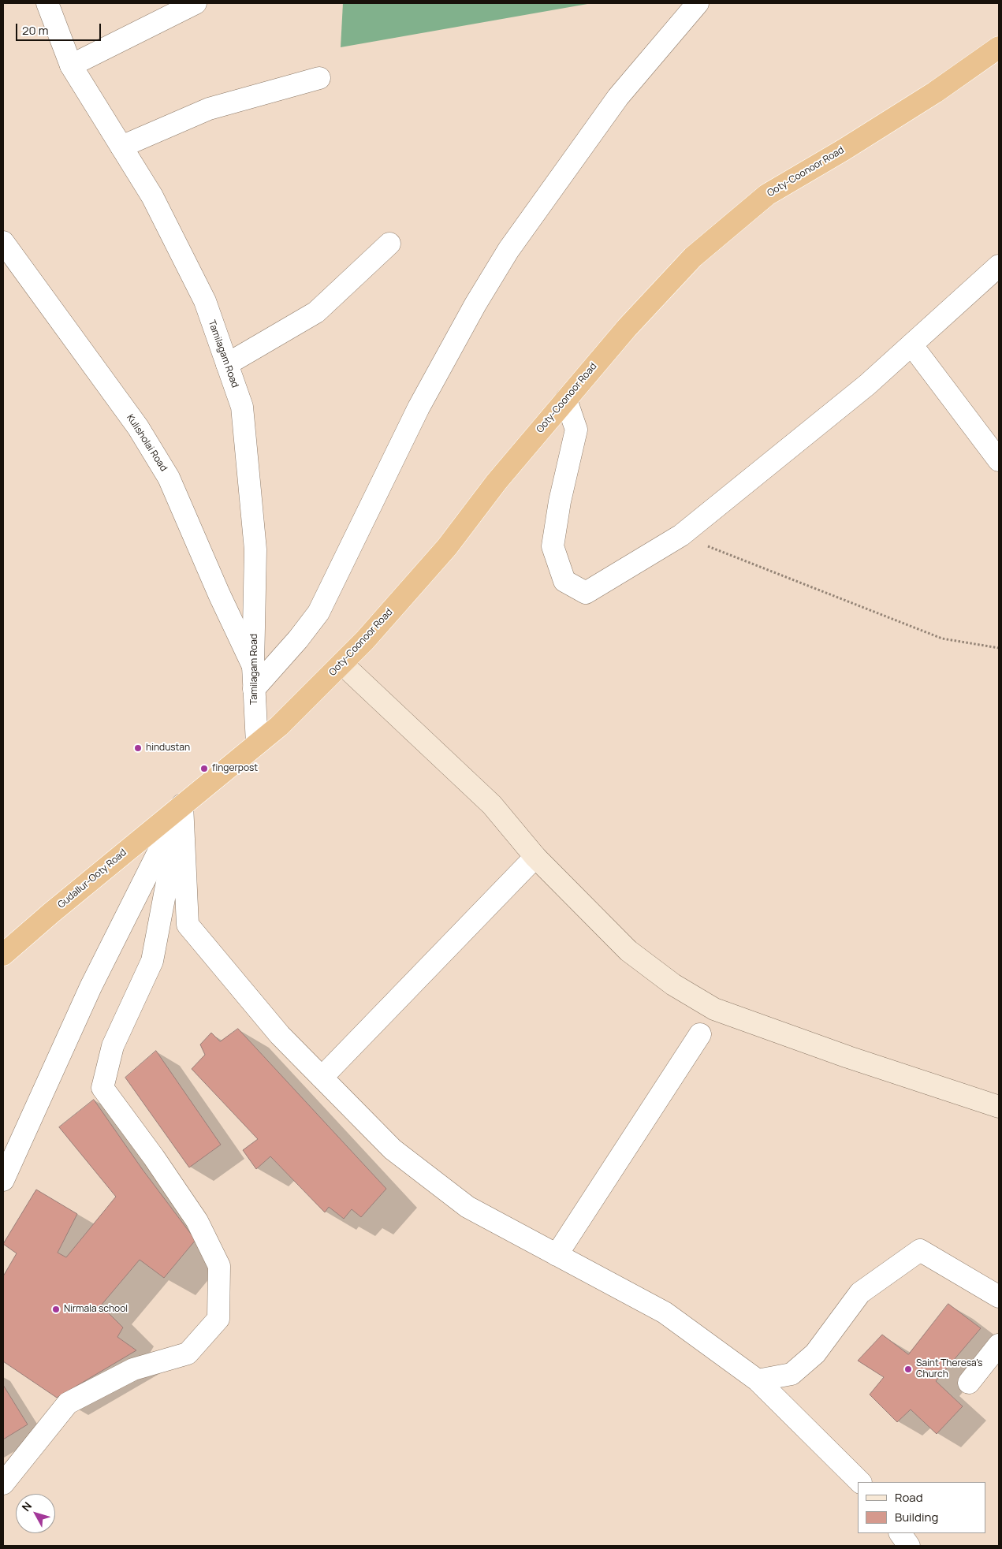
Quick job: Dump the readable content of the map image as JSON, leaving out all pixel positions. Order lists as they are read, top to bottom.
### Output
{
  "streets": {
    "highway": ["Ooty-Coonoor Road", "Gudallur-Ooty Road"],
    "street": ["Tamilagam Road", "Kulisholai Road"]
  },
  "crossings": [
    ["Ooty-Coonoor Road", "Tamilagam Road"],
    ["Ooty-Coonoor Road", "Gudallur-Ooty Road"],
    ["Tamilagam Road", "Kulisholai Road"]
  ],
  "places": [
    "hindustan",
    "fingerpost",
    "Nirmala school",
    "Saint Theresa's Church"
  ],
  "legend": ["Road", "Building"],
  "scale_bar": "20 m",
  "north": "top left"
}
